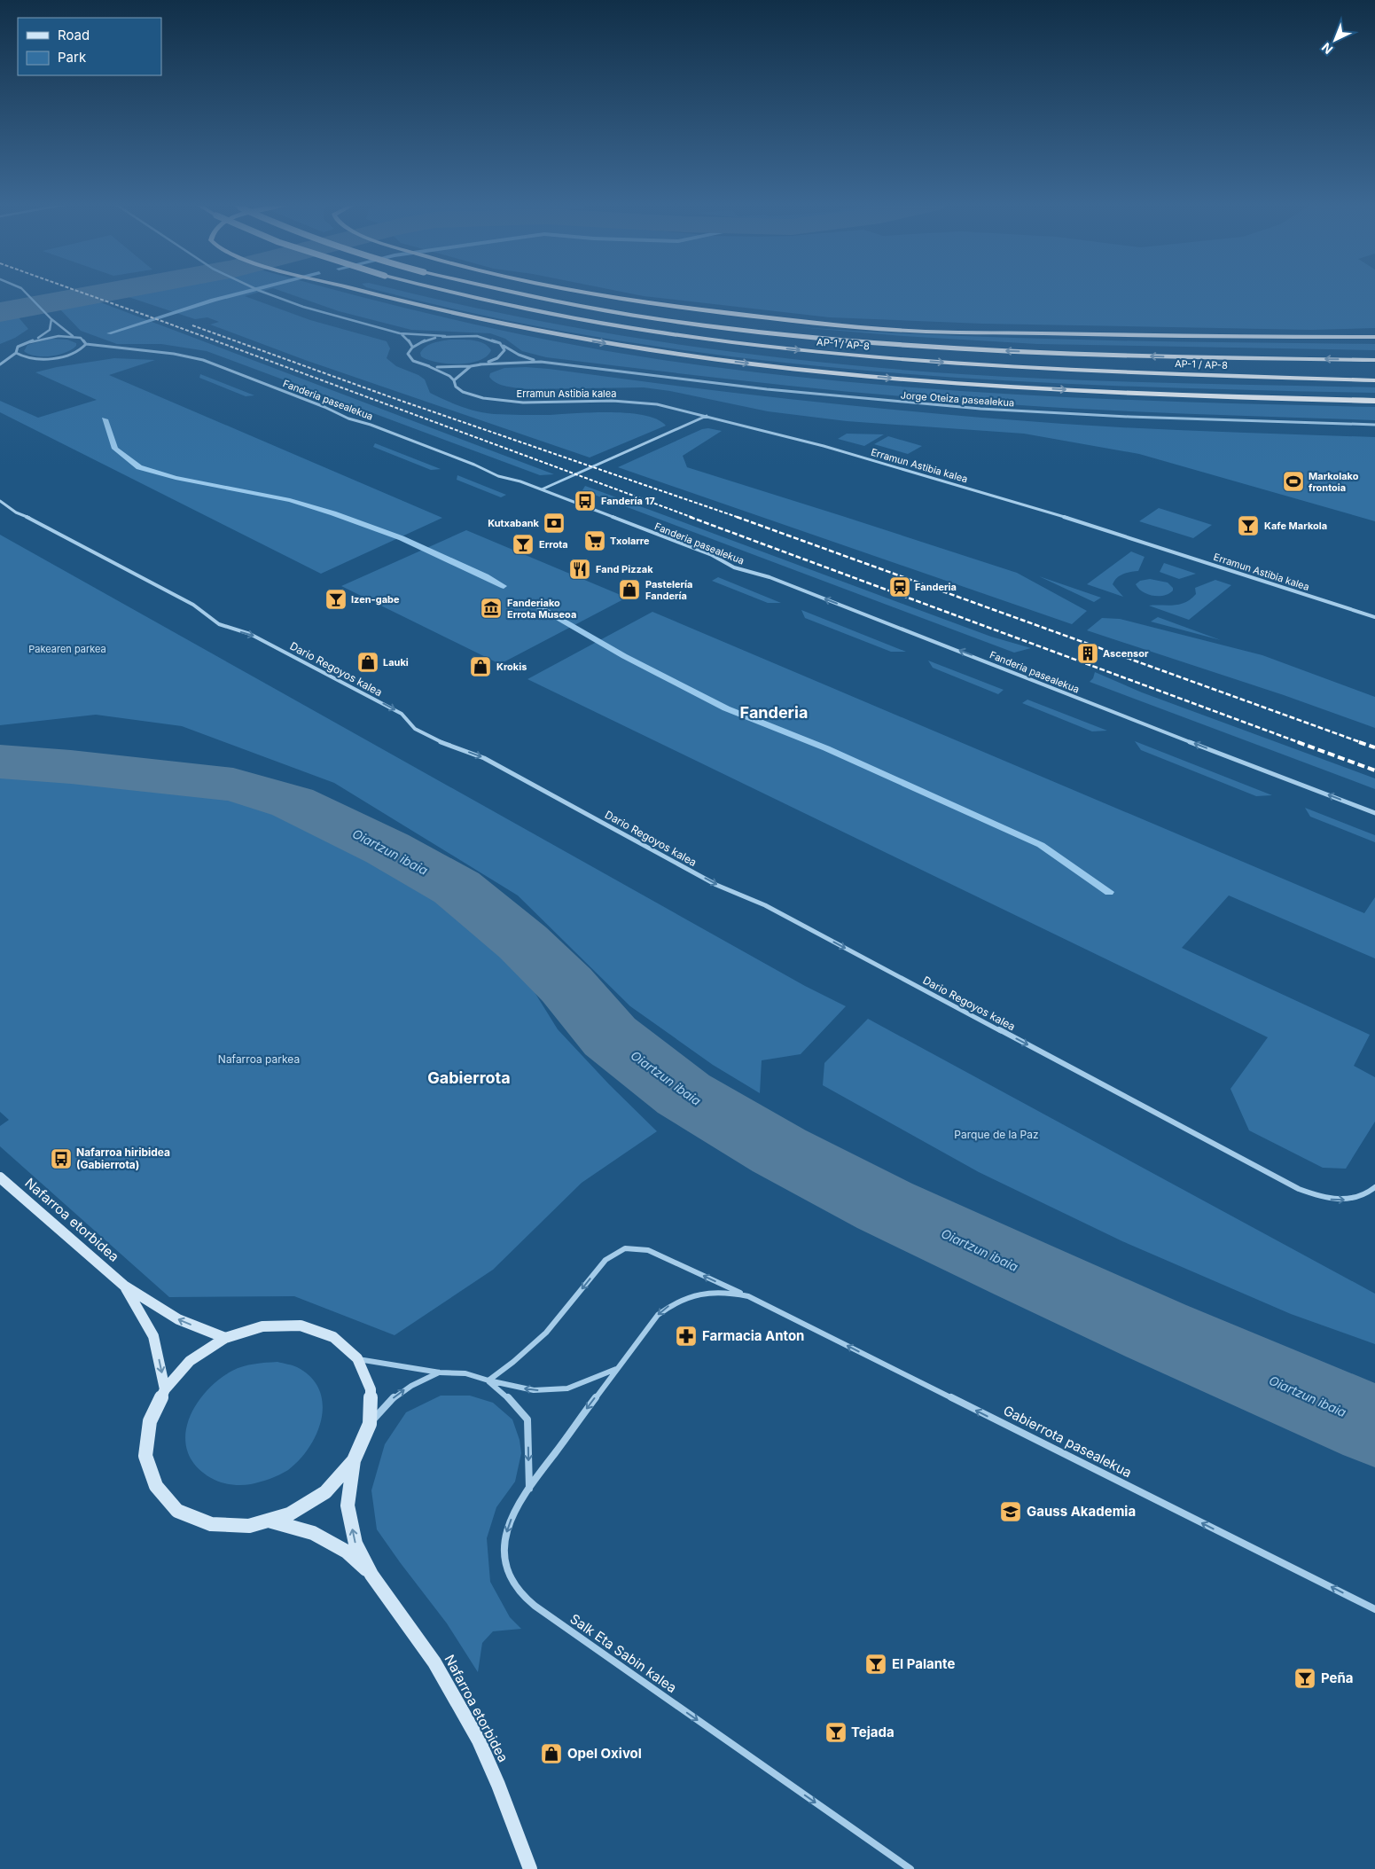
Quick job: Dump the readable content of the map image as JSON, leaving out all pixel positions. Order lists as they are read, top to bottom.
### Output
{
  "streets": {
    "highway": ["AP-1 / AP-8"],
    "main road": ["Nafarroa etorbidea"],
    "street": [
      "Erramun Astibia kalea",
      "Jorge Oteiza pasealekua",
      "Fanderia pasealekua",
      "Dario Regoyos kalea",
      "Gabierrota pasealekua",
      "Salk Eta Sabin kalea"
    ]
  },
  "crossings": [
    ["Gabierrota pasealekua", "Salk Eta Sabin kalea"]
  ],
  "one_way": ["Fanderia pasealekua", "Dario Regoyos kalea", "Gabierrota pasealekua"],
  "districts": ["Fanderia", "Gabierrota"],
  "water": ["Oiartzun ibaia"],
  "parks": ["Pakearen parkea", "Nafarroa parkea", "Parque de la Paz"],
  "places": {
    "sports": ["Markolako frontoia"],
    "bus stop": ["Fandería 17", "Nafarroa hiribidea (Gabierrota)"],
    "bank": ["Kutxabank"],
    "bar": [
      "Kafe Markola",
      "Errota",
      "Izen-gabe",
      "El Palante",
      "Peña",
      "Tejada"
    ],
    "supermarket": ["Txolarre"],
    "restaurant": ["Fand Pizzak"],
    "station": ["Fanderia"],
    "shop": [
      "Pastelería Fandería",
      "Lauki",
      "Krokis",
      "Opel Oxivol"
    ],
    "museum": ["Fanderiako Errota Museoa"],
    "building": ["Ascensor"],
    "pharmacy": ["Farmacia Anton"],
    "school or university": ["Gauss Akademia"]
  },
  "legend": ["Road", "Park"],
  "north": "bottom left"
}
